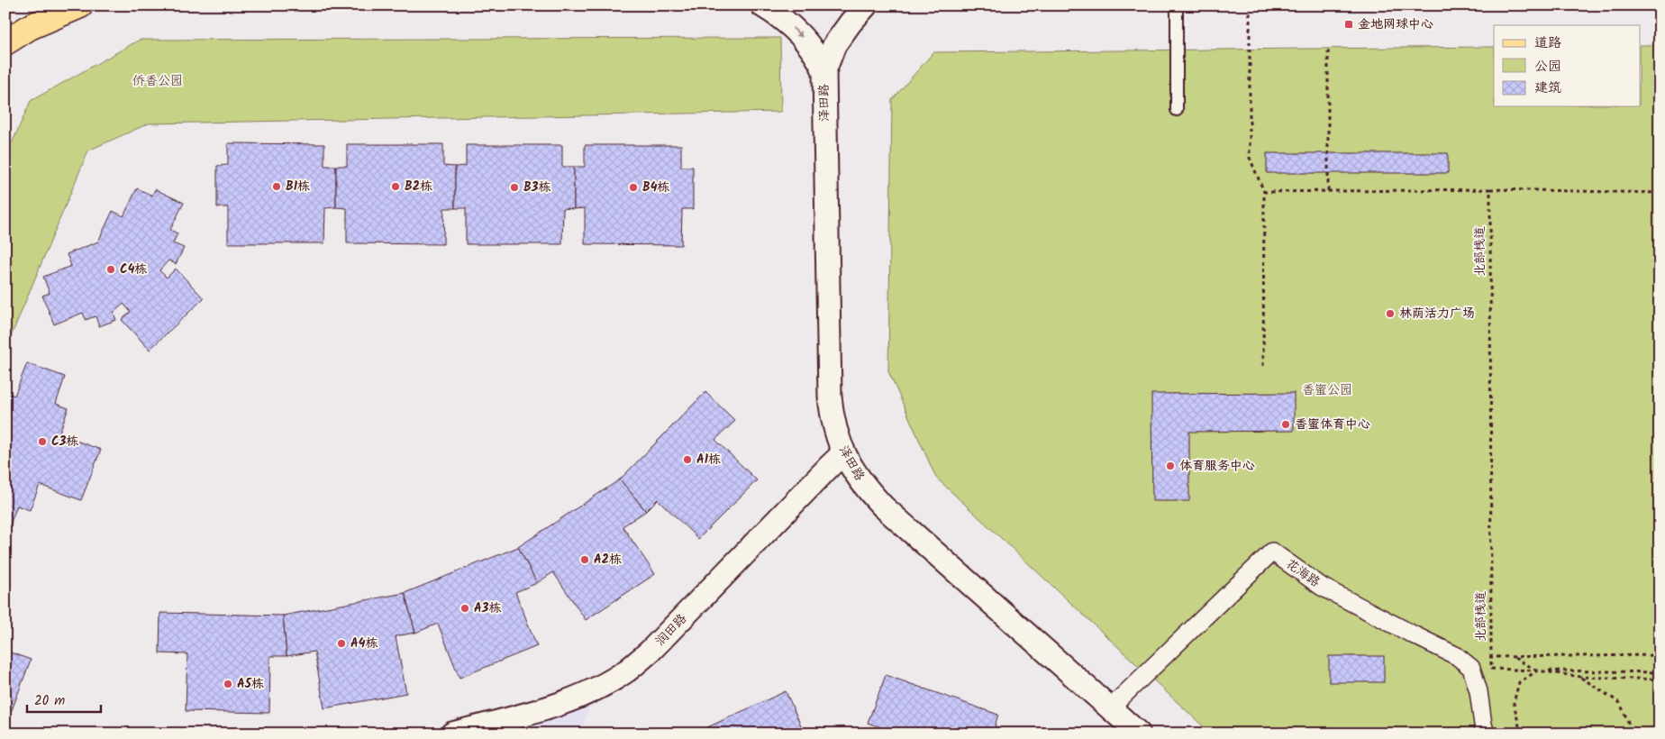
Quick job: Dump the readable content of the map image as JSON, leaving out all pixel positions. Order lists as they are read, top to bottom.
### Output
{
  "streets": {
    "street": ["泽田路", "花海路", "润田路"],
    "path": ["北部栈道"]
  },
  "crossings": [
    ["泽田路", "花海路"],
    ["泽田路", "润田路"]
  ],
  "parks": ["侨香公园", "香蜜公园"],
  "places": {
    "transit": ["金地网球中心"],
    "other": [
      "B1栋",
      "B2栋",
      "B3栋",
      "B4栋",
      "C4栋",
      "林荫活力广场",
      "香蜜体育中心",
      "C3栋",
      "A1栋",
      "体育服务中心",
      "A2栋",
      "A3栋",
      "A4栋",
      "A5栋"
    ]
  },
  "legend": ["道路", "公园", "建筑"],
  "scale_bar": "20 m"
}
